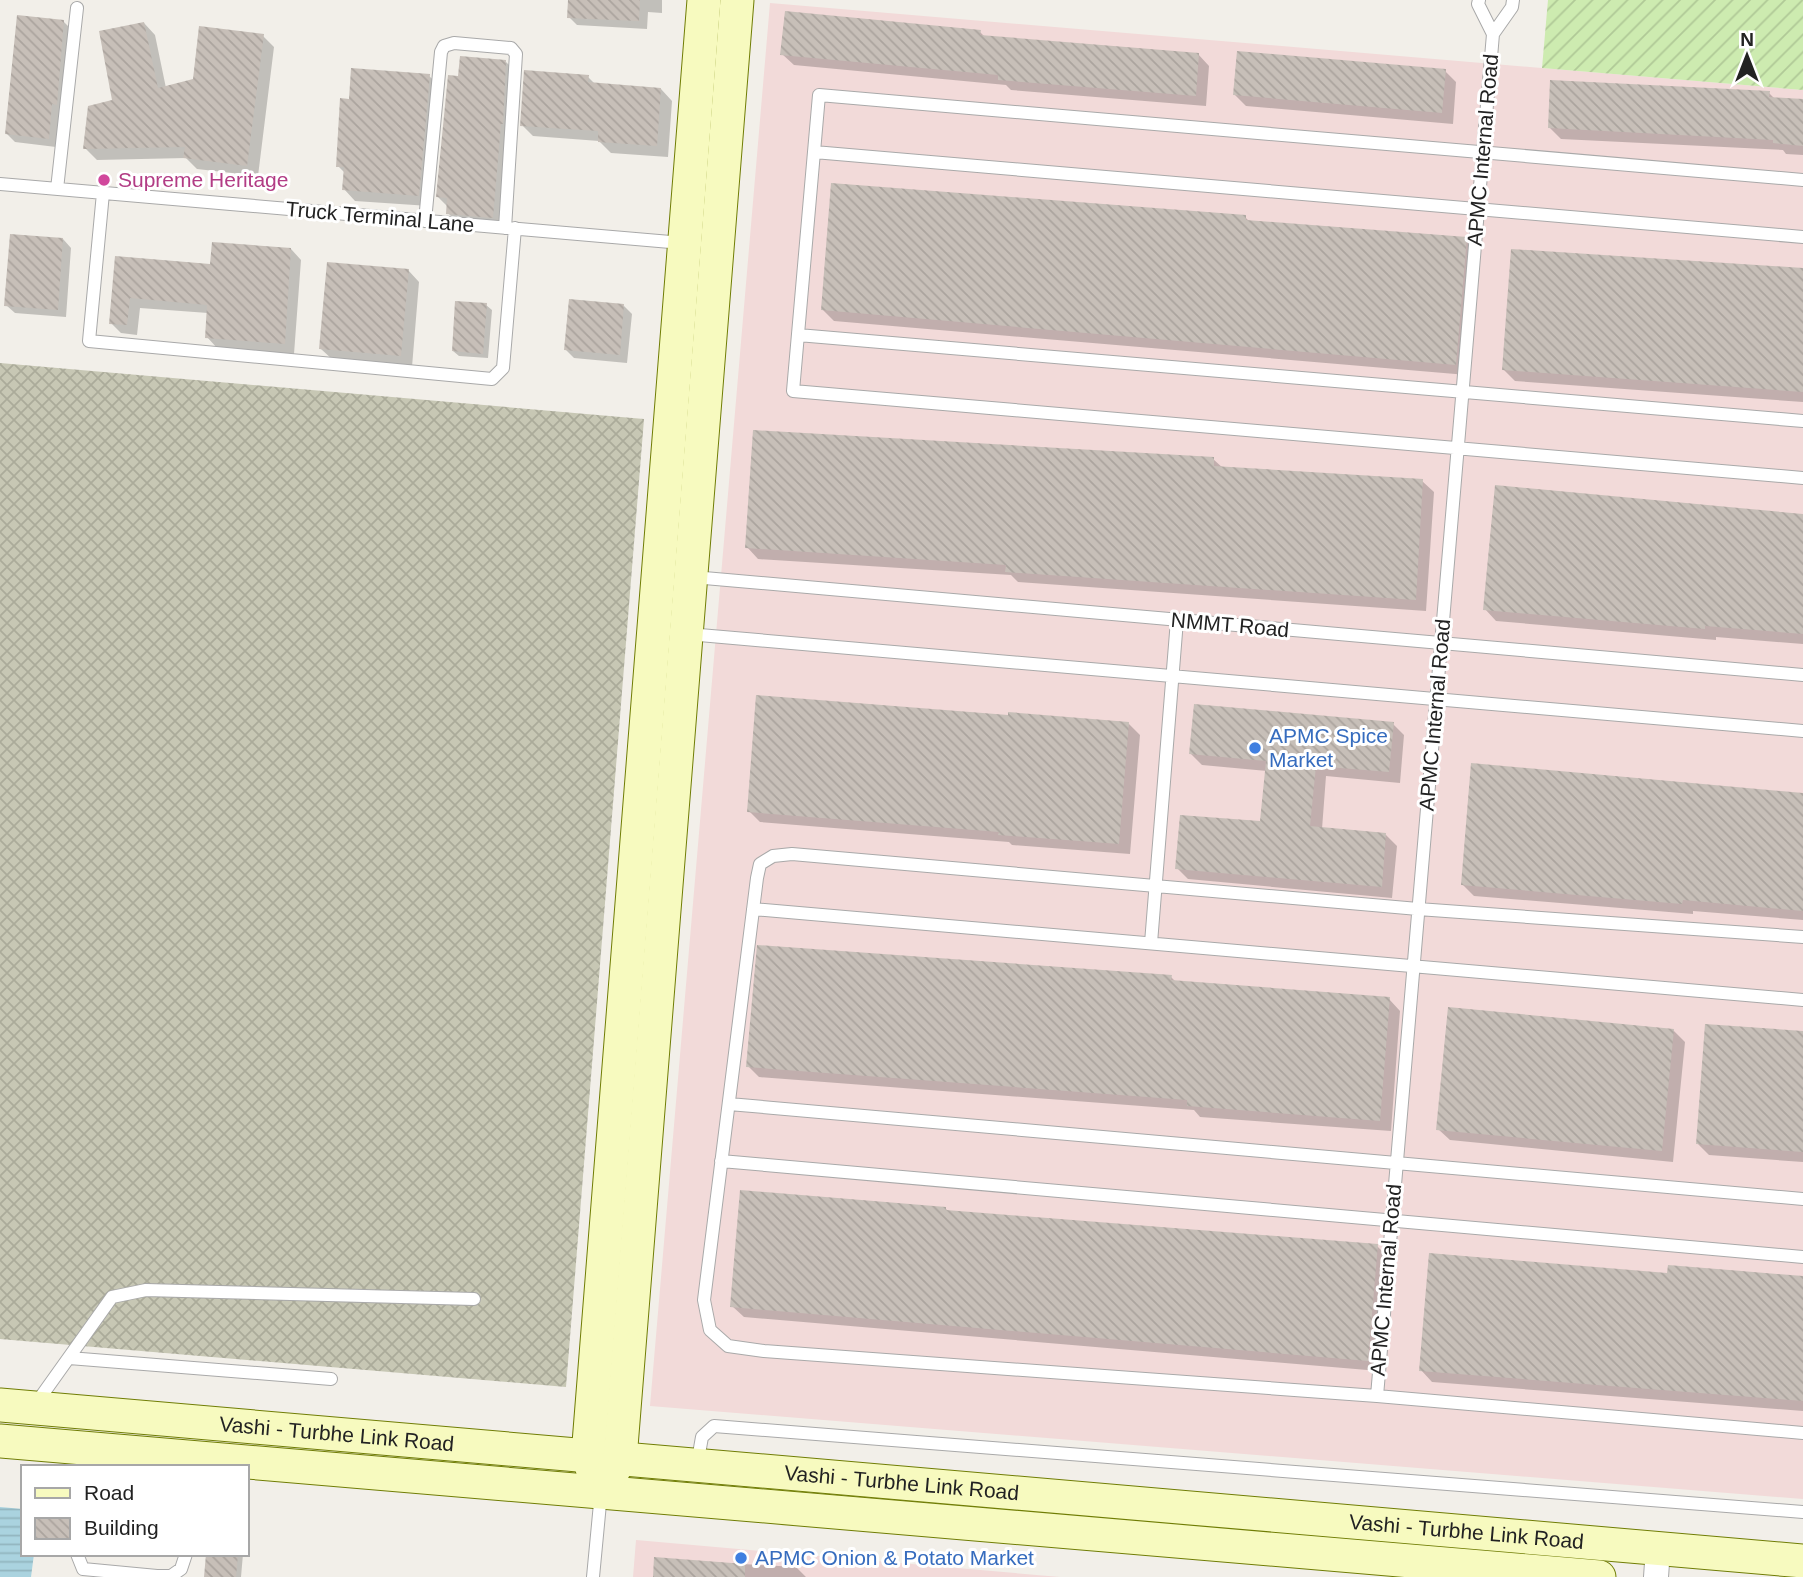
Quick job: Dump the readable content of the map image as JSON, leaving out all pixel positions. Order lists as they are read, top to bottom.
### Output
{
  "streets": {
    "main road": ["Vashi - Turbhe Link Road"],
    "lane": ["APMC Internal Road", "Truck Terminal Lane", "NMMT Road"]
  },
  "crossings": [
    ["APMC Internal Road", "NMMT Road"]
  ],
  "places": ["Supreme Heritage", "APMC Spice Market", "APMC Onion & Potato Market"],
  "legend": ["Road", "Building"],
  "north": "top"
}
